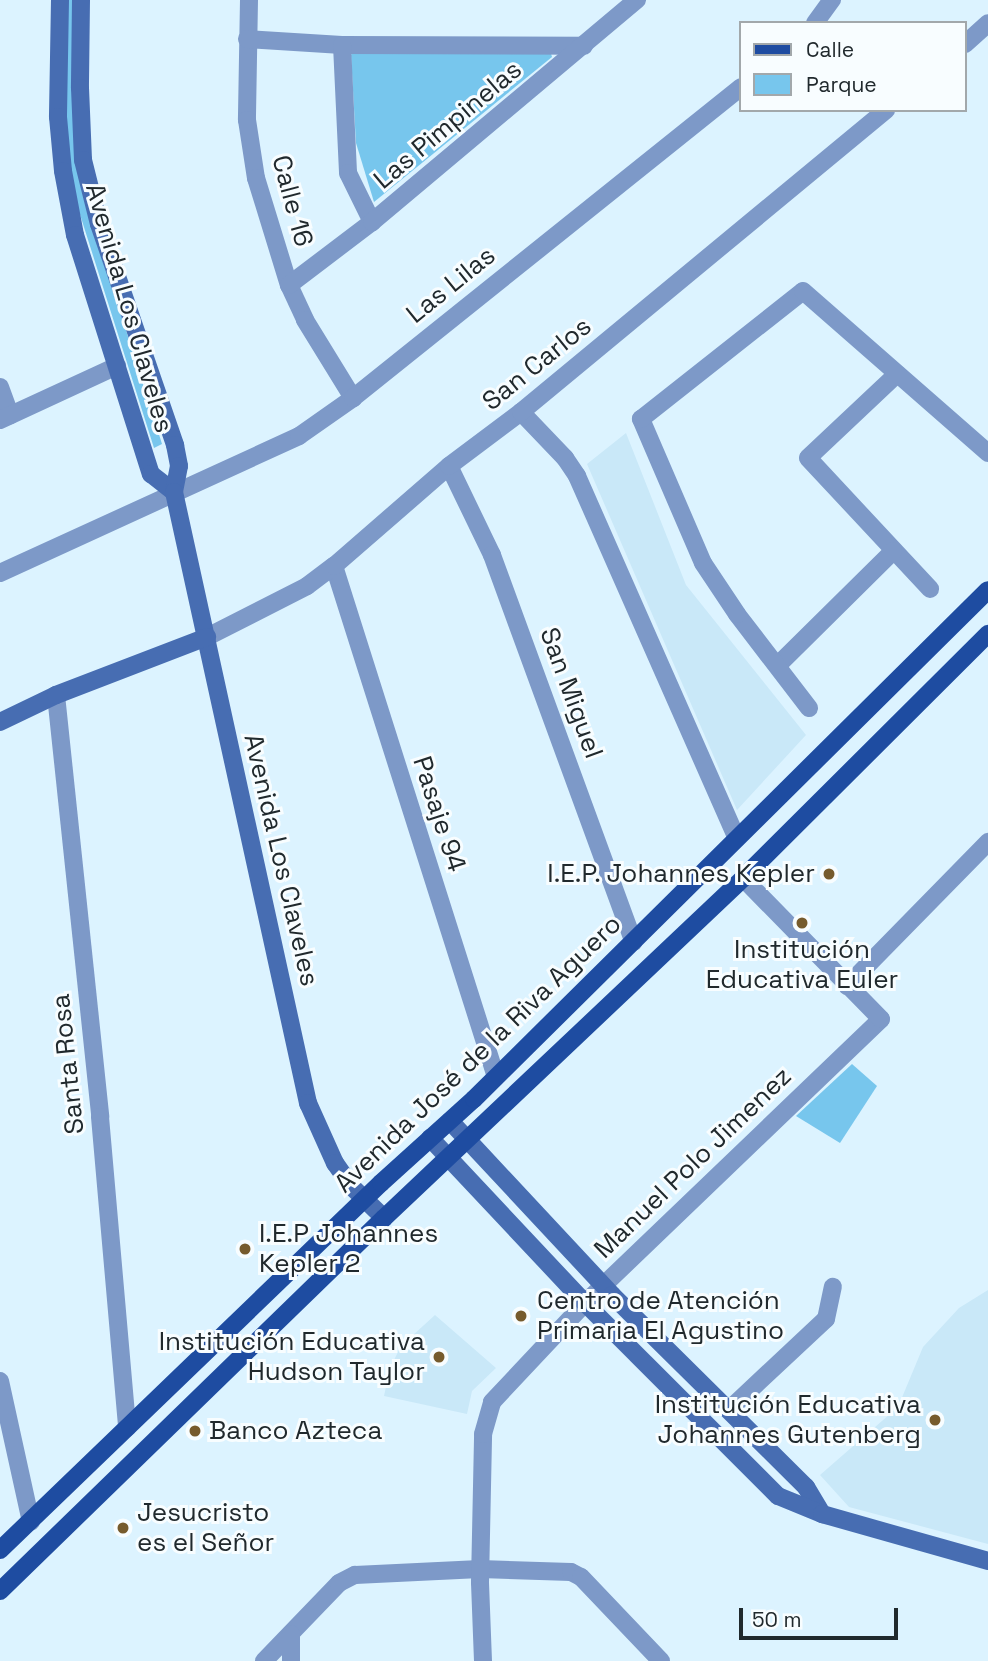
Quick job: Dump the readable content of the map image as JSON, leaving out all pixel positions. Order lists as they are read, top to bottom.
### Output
{
  "streets": {
    "main road": ["Avenida José de la Riva Aguero"],
    "street": [
      "Las Pimpinelas",
      "Calle 16",
      "Las Lilas",
      "Avenida Los Claveles",
      "San Carlos",
      "San Miguel",
      "Pasaje 94",
      "Santa Rosa",
      "Manuel Polo Jimenez"
    ]
  },
  "crossings": [
    ["Las Pimpinelas", "Calle 16"],
    ["Calle 16", "Las Lilas"],
    ["Las Lilas", "Avenida Los Claveles"],
    ["Avenida Los Claveles", "San Carlos"],
    ["Avenida Los Claveles", "Avenida José de la Riva Aguero"],
    ["San Carlos", "San Miguel"],
    ["San Carlos", "Pasaje 94"],
    ["San Miguel", "Avenida José de la Riva Aguero"],
    ["Pasaje 94", "Avenida José de la Riva Aguero"],
    ["Avenida José de la Riva Aguero", "Santa Rosa"]
  ],
  "places": [
    "I.E.P. Johannes Kepler",
    "Institución Educativa Euler",
    "I.E.P Johannes Kepler 2",
    "Centro de Atención Primaria El Agustino",
    "Institución Educativa Hudson Taylor",
    "Institución Educativa Johannes Gutenberg",
    "Banco Azteca",
    "Jesucristo es el Señor"
  ],
  "legend": ["Calle", "Parque"],
  "scale_bar": "50 m"
}
